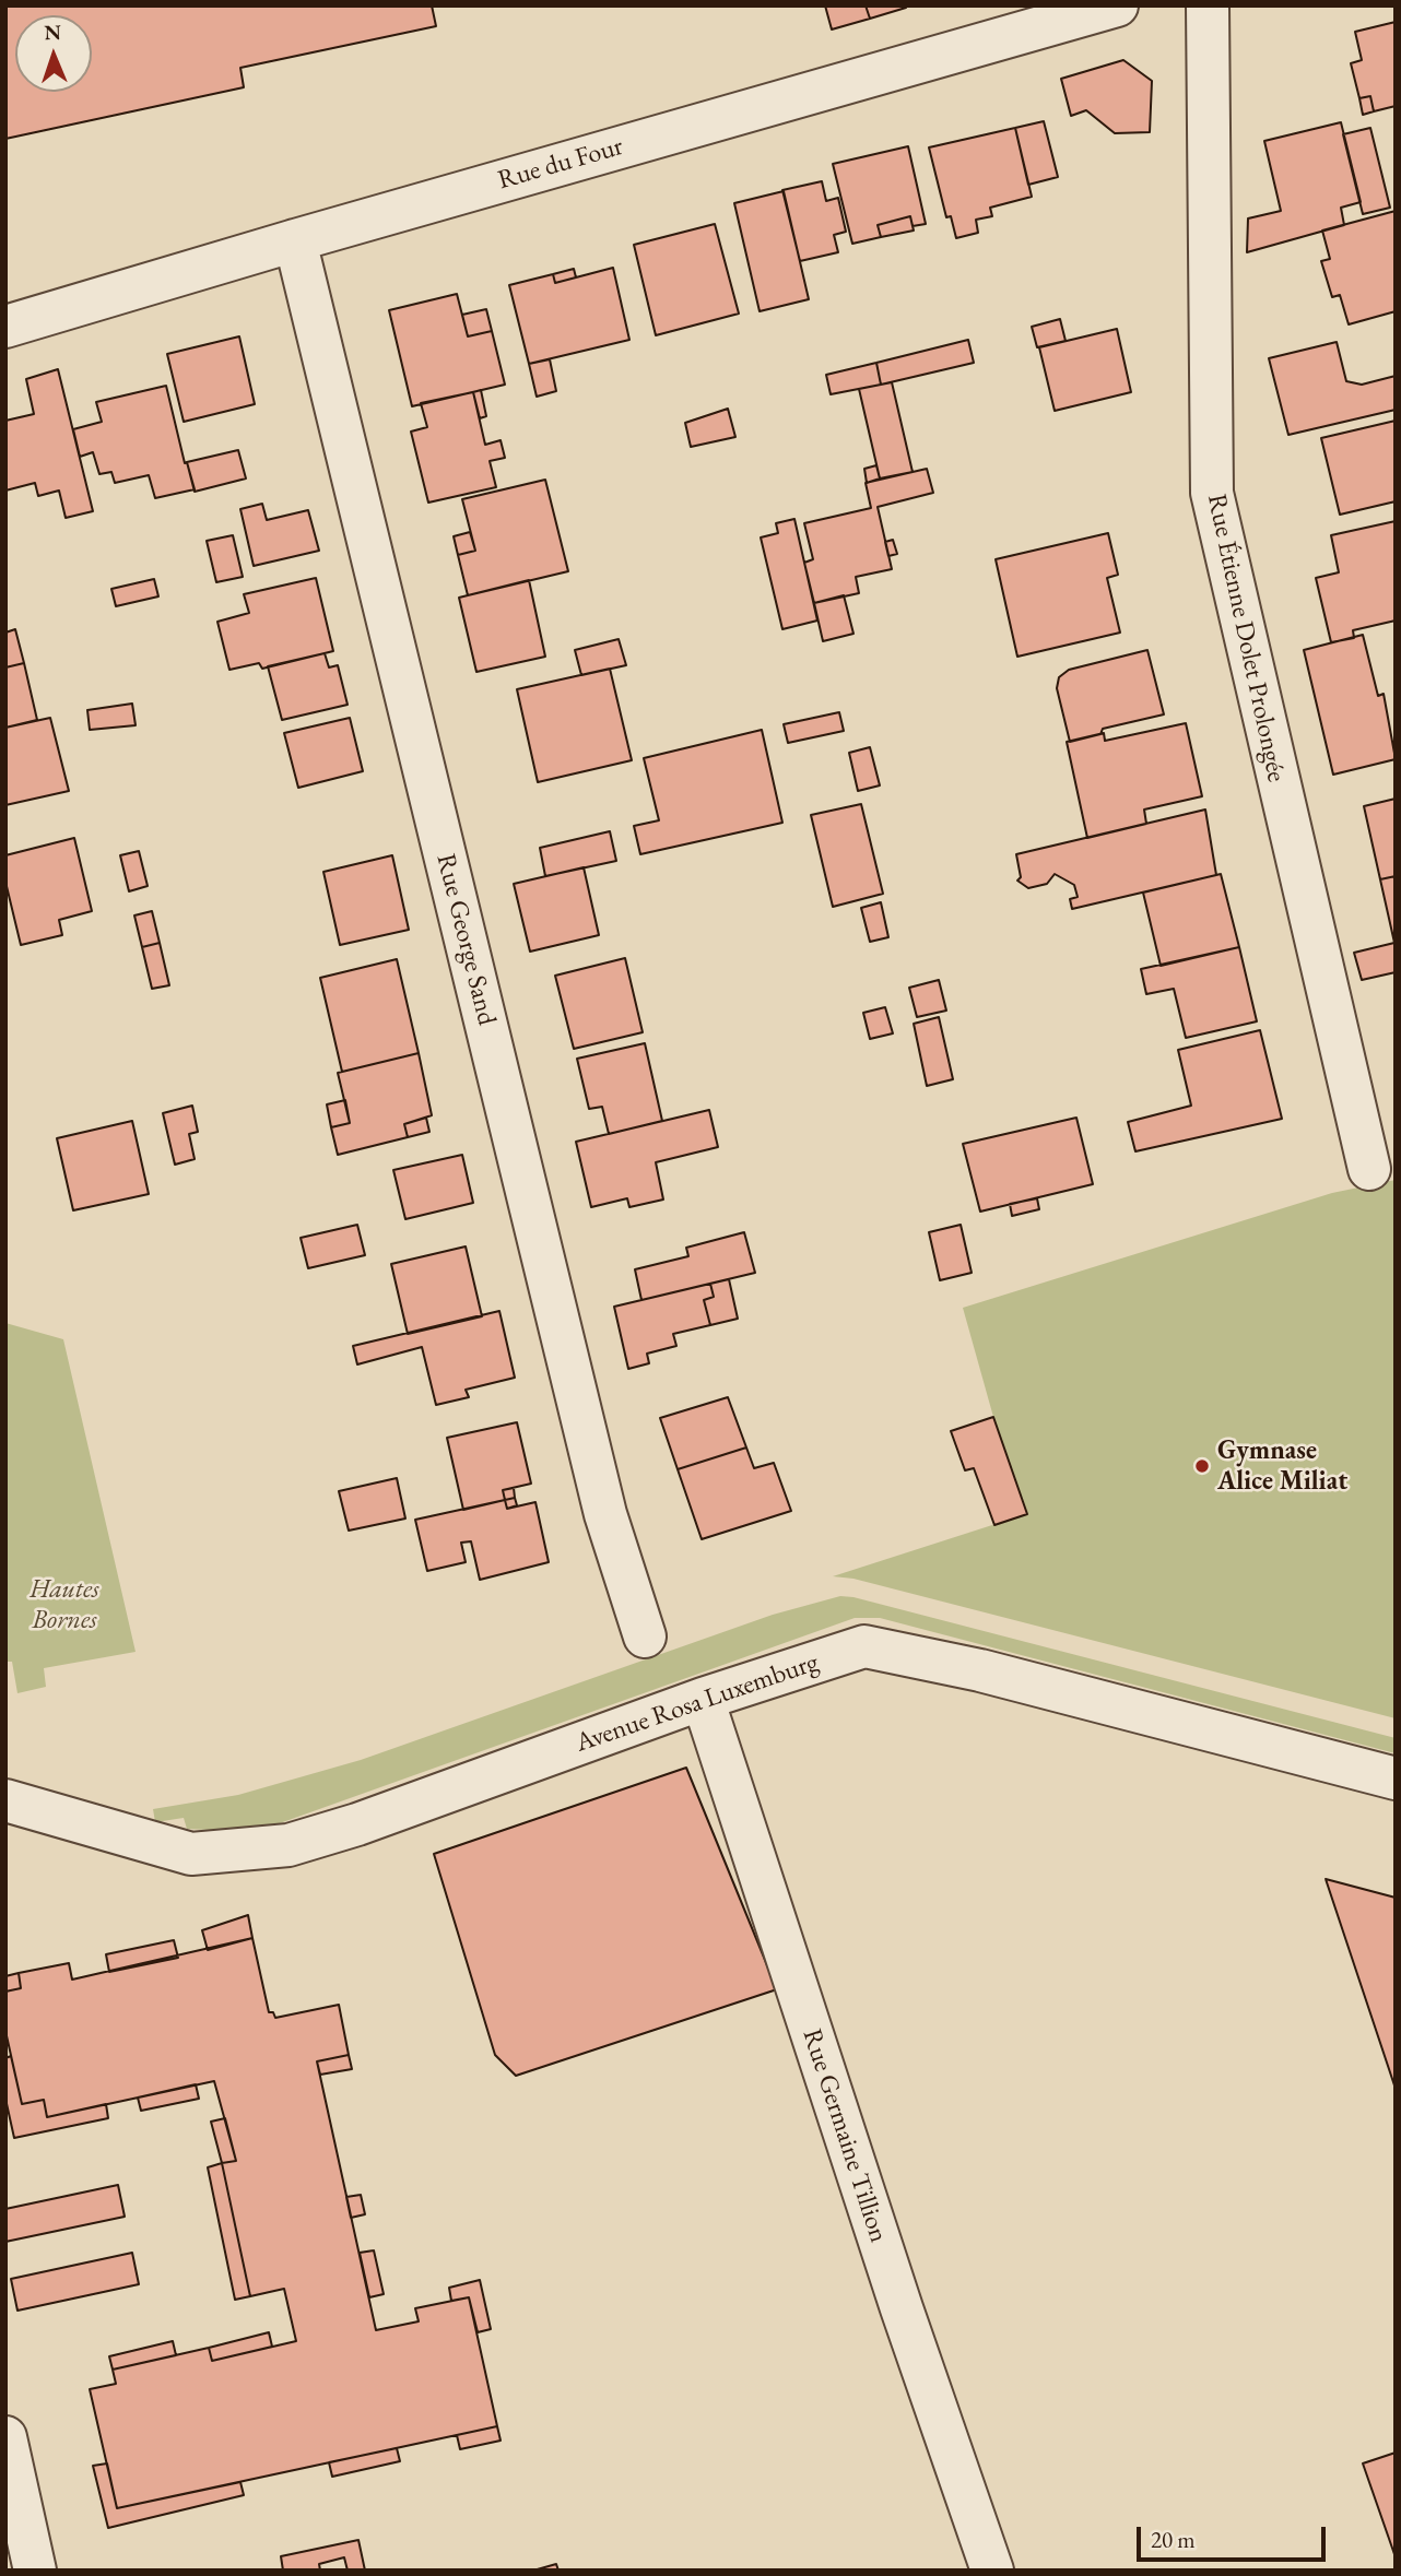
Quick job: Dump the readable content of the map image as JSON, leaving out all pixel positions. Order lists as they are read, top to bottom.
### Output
{
  "streets": {
    "street": [
      "Rue du Four",
      "Rue Étienne Dolet Prolongée",
      "Rue George Sand",
      "Avenue Rosa Luxemburg",
      "Rue Germaine Tillion"
    ]
  },
  "crossings": [
    ["Rue du Four", "Rue George Sand"],
    ["Avenue Rosa Luxemburg", "Rue Germaine Tillion"]
  ],
  "parks": ["Hautes Bornes"],
  "places": ["Gymnase Alice Miliat"],
  "scale_bar": "20 m",
  "north": "top"
}
